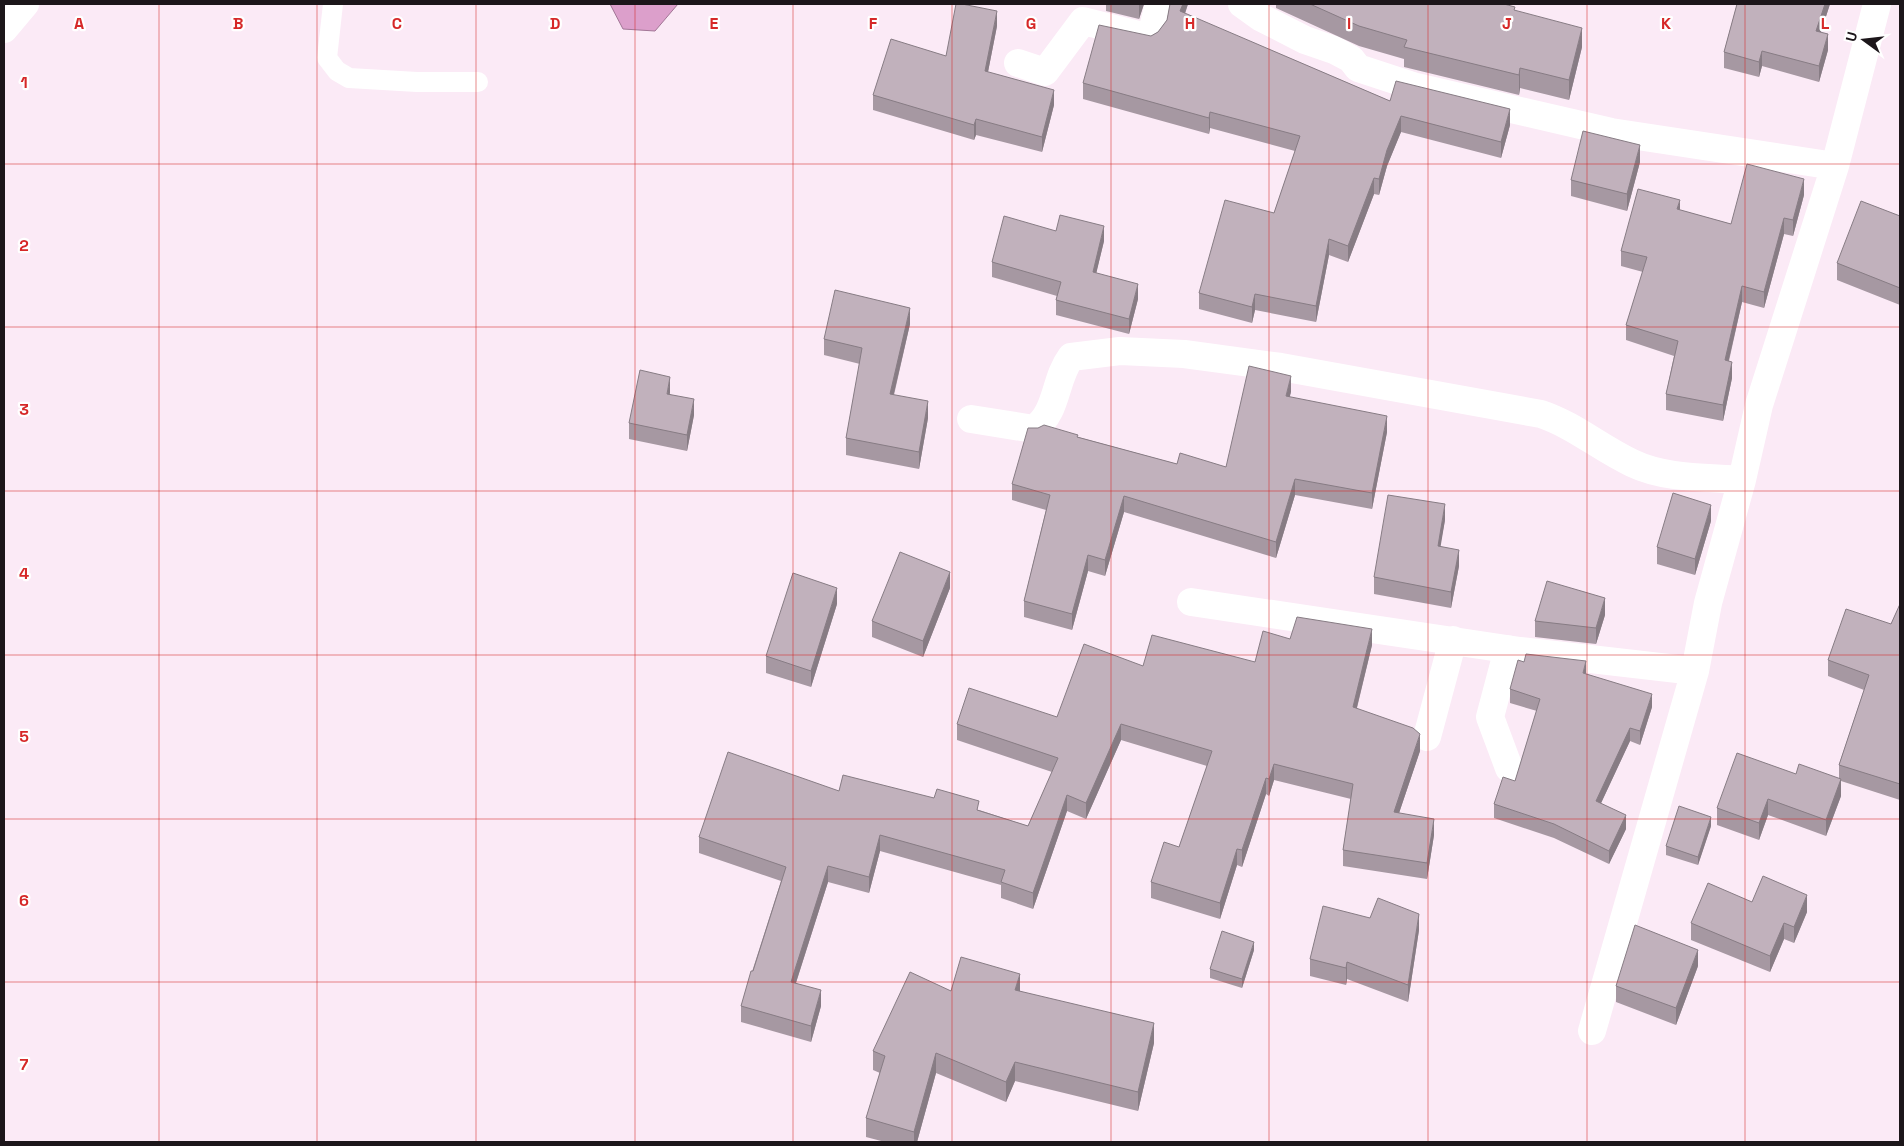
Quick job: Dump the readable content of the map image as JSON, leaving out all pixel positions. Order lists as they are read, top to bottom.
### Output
{
  "north": "left",
  "grid": {
    "columns": [
      "A",
      "B",
      "C",
      "D",
      "E",
      "F",
      "G",
      "H",
      "I",
      "J",
      "K",
      "L"
    ],
    "rows": [
      "1",
      "2",
      "3",
      "4",
      "5",
      "6",
      "7"
    ]
  }
}
